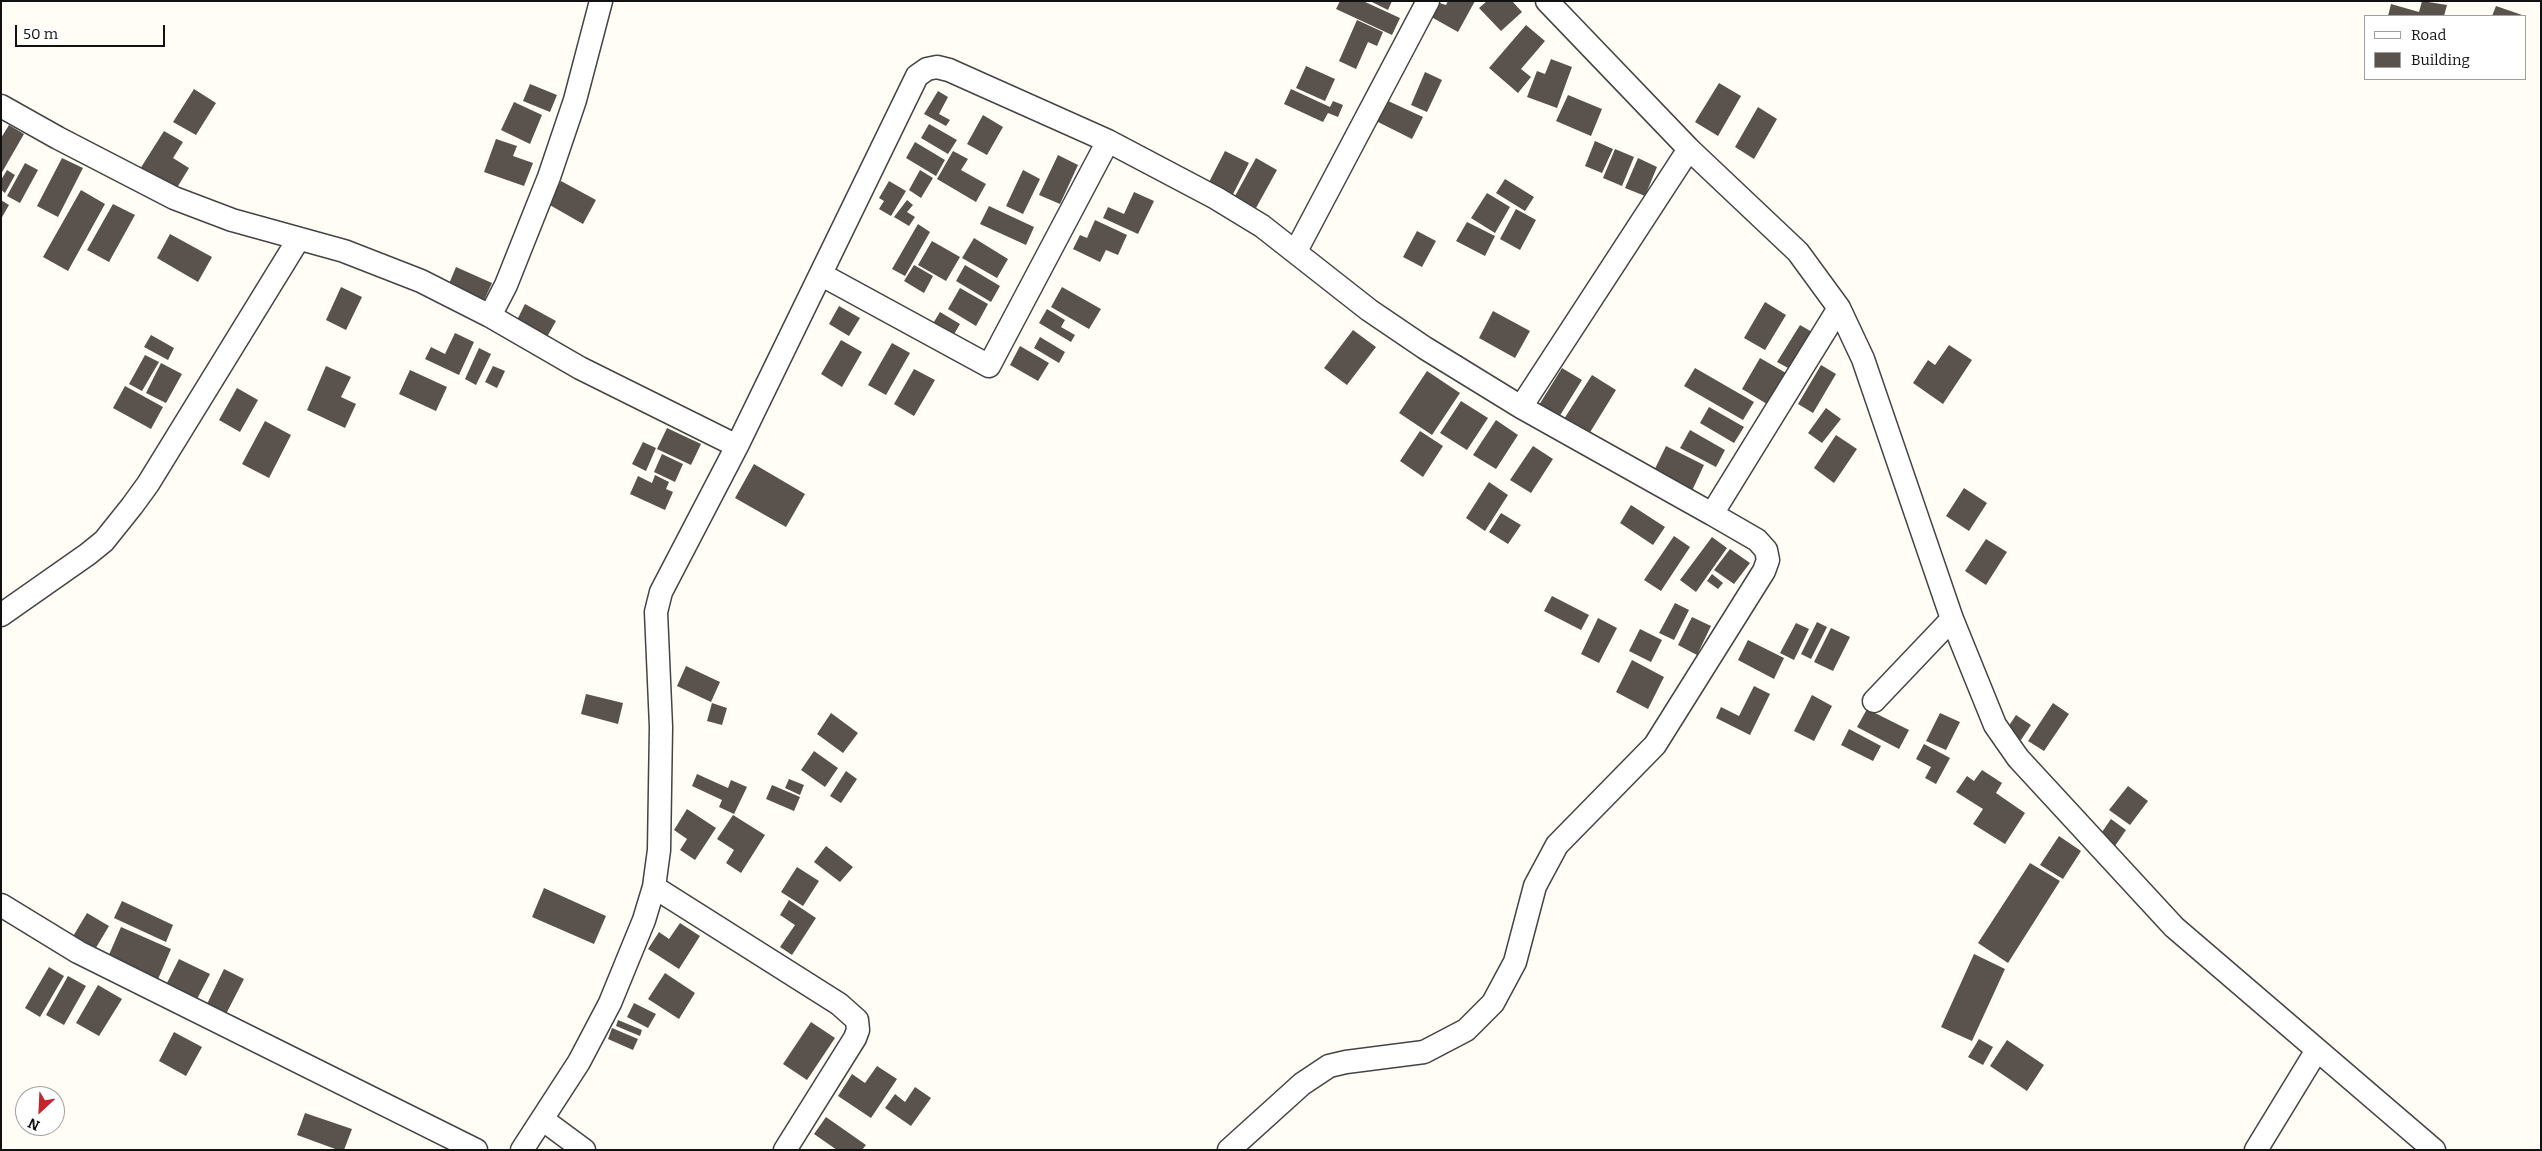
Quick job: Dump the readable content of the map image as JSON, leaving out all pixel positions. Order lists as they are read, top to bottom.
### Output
{
  "legend": ["Road", "Building"],
  "scale_bar": "50 m",
  "north": "bottom left"
}
